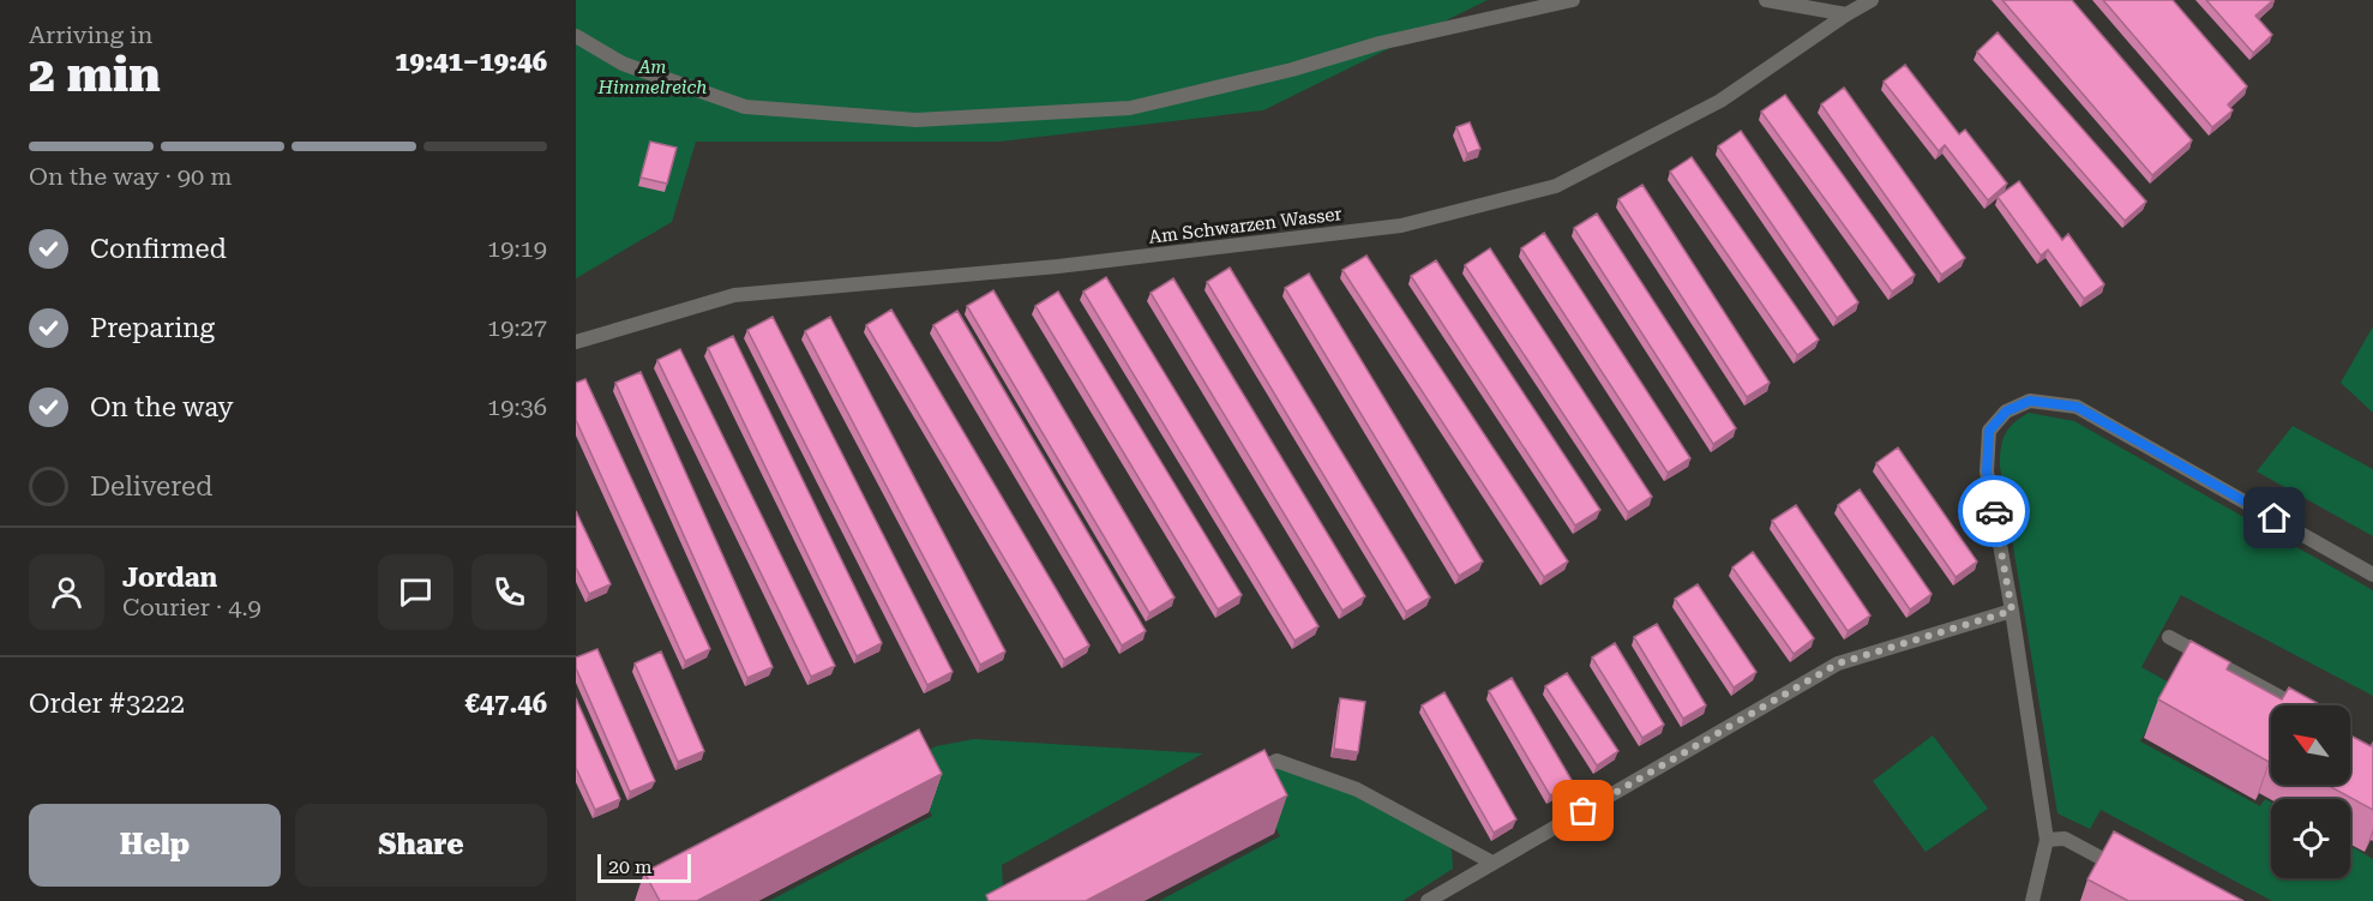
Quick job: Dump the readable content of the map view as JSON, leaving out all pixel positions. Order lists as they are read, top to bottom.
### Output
{
  "streets": {
    "lane": ["Am Schwarzen Wasser"]
  },
  "parks": ["Am Himmelreich"],
  "scale_bar": "20 m",
  "north": "top left",
  "page": {
    "heading": ["2 min", "Arriving in", "19:41–19:46"],
    "panel": [
      "Jordan",
      "Courier · 4.9",
      "Order #3222",
      "€47.46"
    ],
    "bar": "On the way · 90 m",
    "list": [
      ["Confirmed", "19:19"],
      ["Preparing", "19:27"],
      ["On the way", "19:36"],
      "Delivered"
    ],
    "buttons": ["Help", "Share"],
    "scale": "20 m"
  }
}
